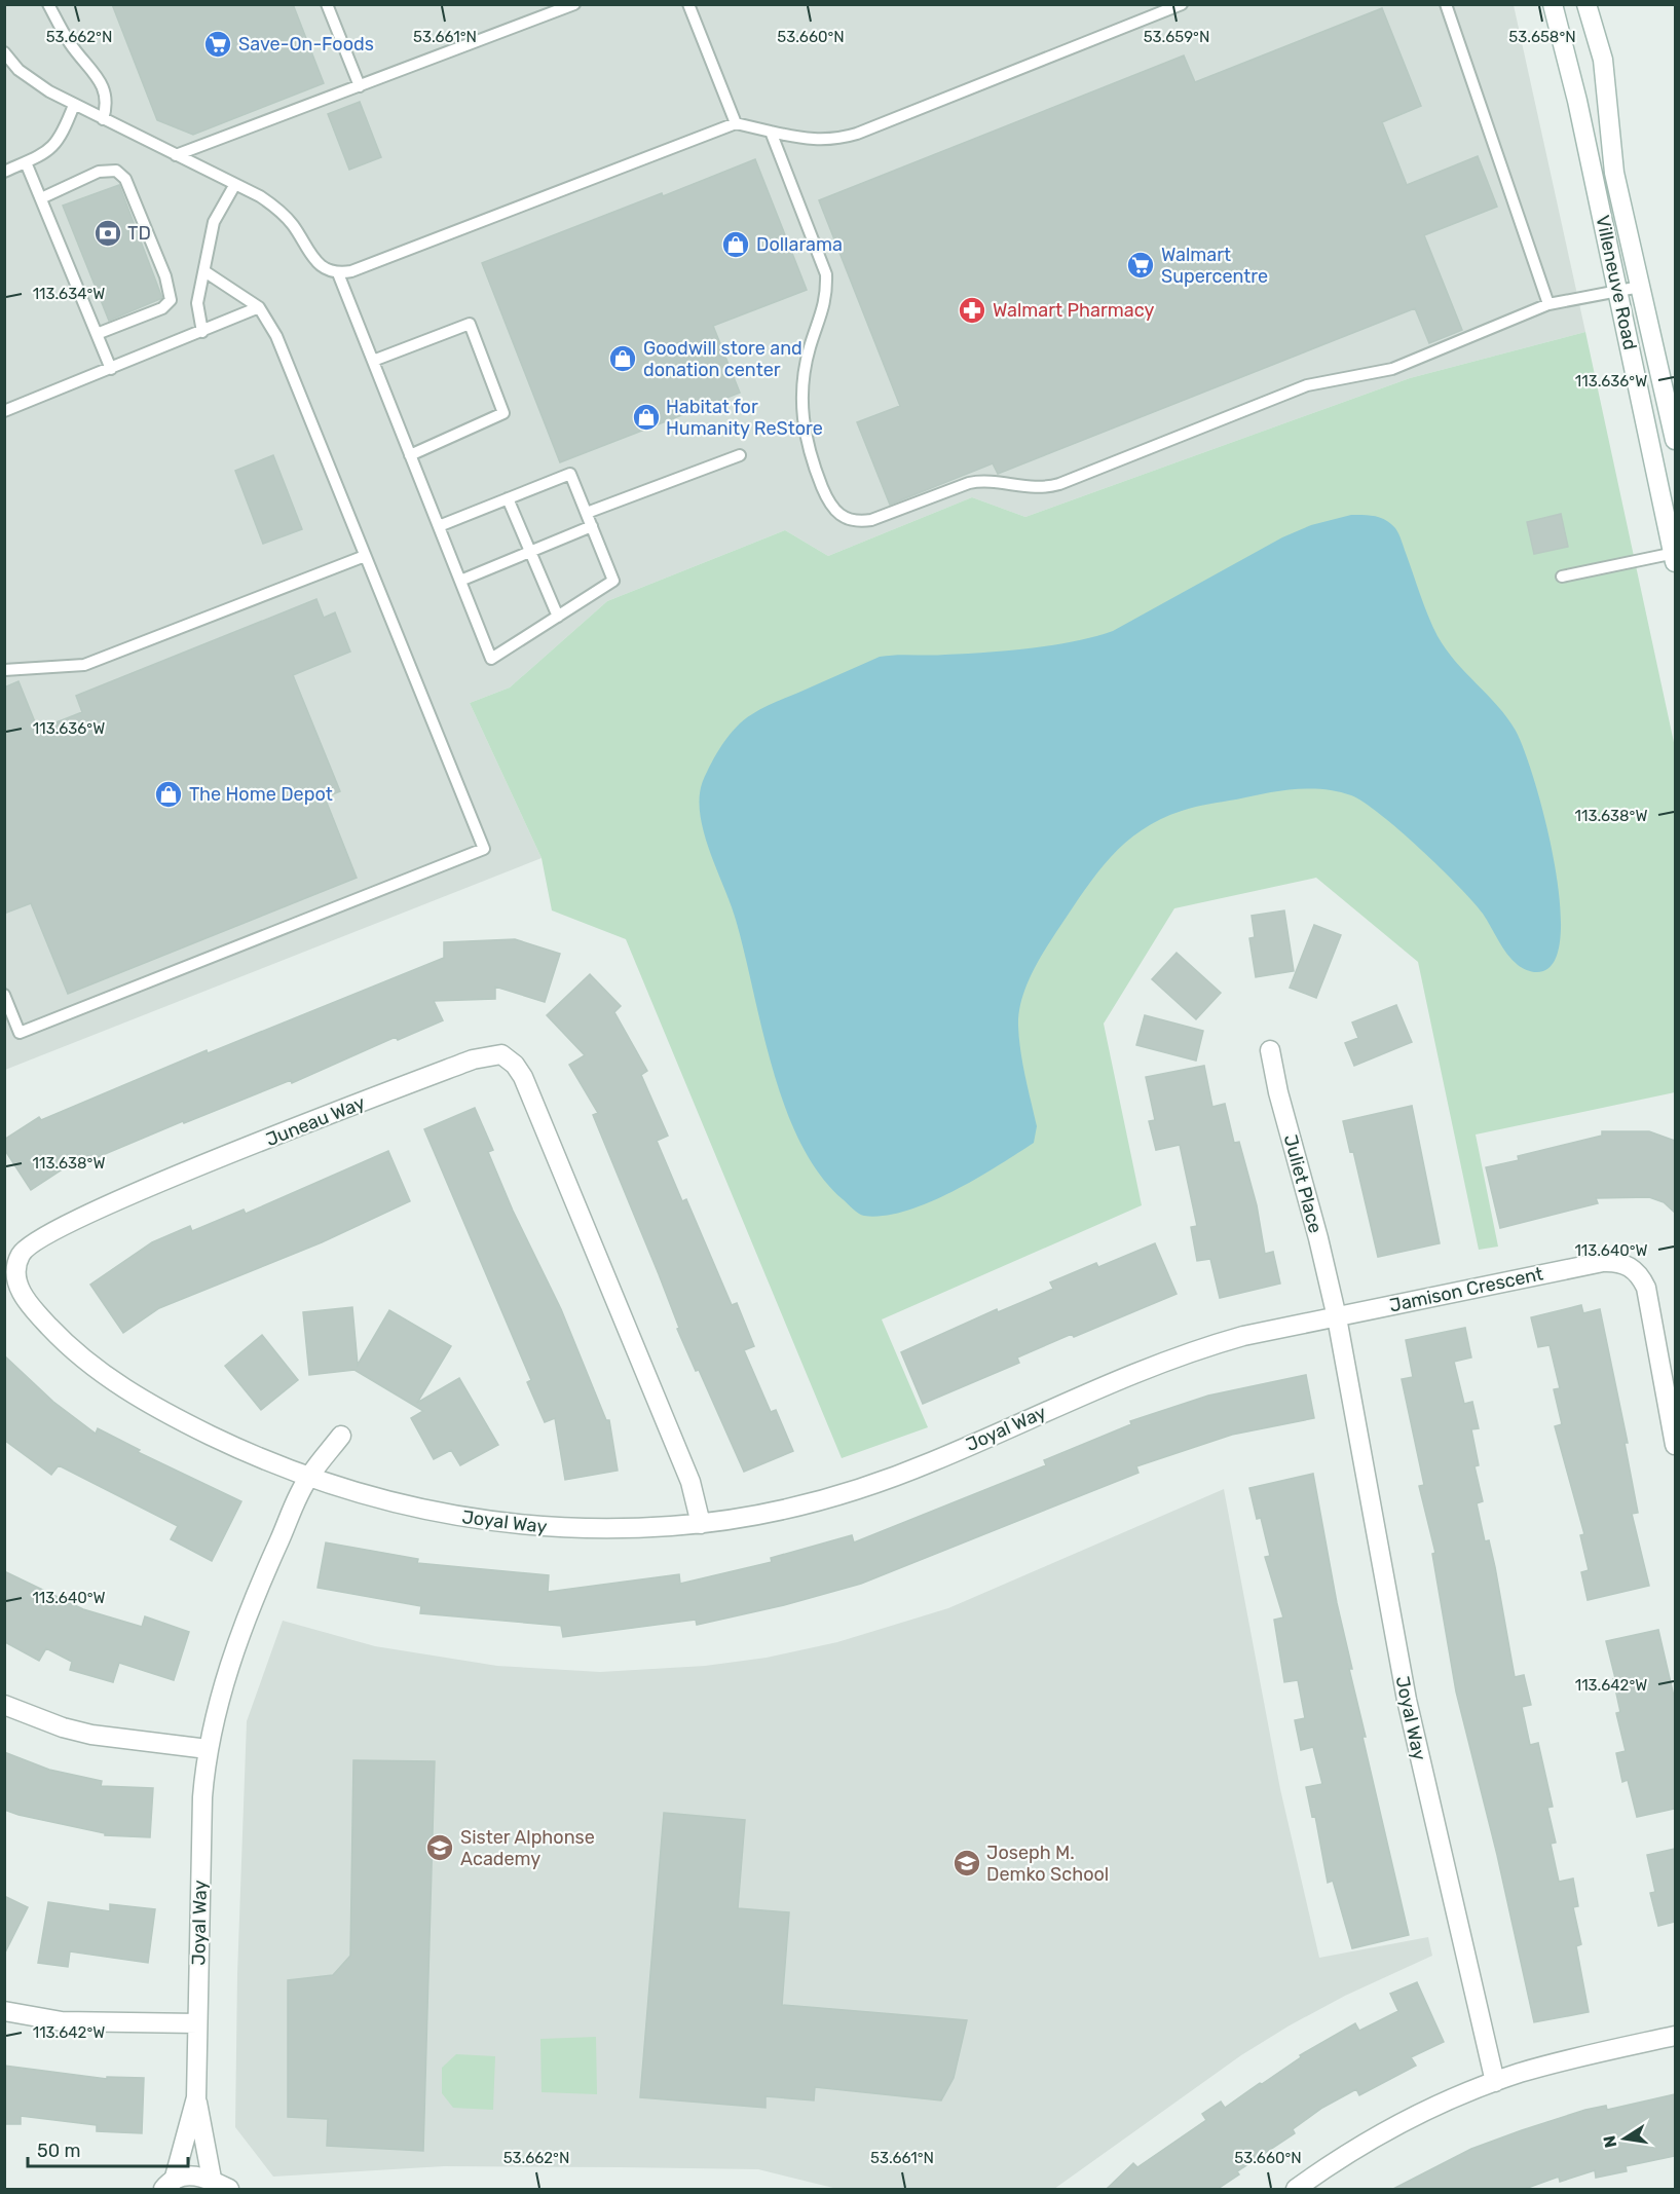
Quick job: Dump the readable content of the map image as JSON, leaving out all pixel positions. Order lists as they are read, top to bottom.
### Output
{
  "streets": {
    "street": [
      "Villeneuve Road",
      "Juneau Way",
      "Juliet Place",
      "Jamison Crescent",
      "Joyal Way"
    ]
  },
  "crossings": [
    ["Juneau Way", "Joyal Way"],
    ["Juliet Place", "Jamison Crescent"],
    ["Juliet Place", "Joyal Way"],
    ["Jamison Crescent", "Joyal Way"]
  ],
  "places": {
    "supermarket": ["Save-On-Foods", "Walmart Supercentre"],
    "bank": ["TD"],
    "shop": [
      "Dollarama",
      "Goodwill store and donation center",
      "Habitat for Humanity ReStore",
      "The Home Depot"
    ],
    "pharmacy": ["Walmart Pharmacy"],
    "school or university": ["Sister Alphonse Academy", "Joseph M. Demko School"]
  },
  "scale_bar": "50 m",
  "north": "left",
  "coordinates": [
    "53.662°N",
    "53.661°N",
    "53.660°N",
    "53.659°N",
    "53.658°N",
    "113.634°W",
    "113.636°W",
    "113.638°W",
    "113.640°W",
    "113.642°W"
  ]
}
